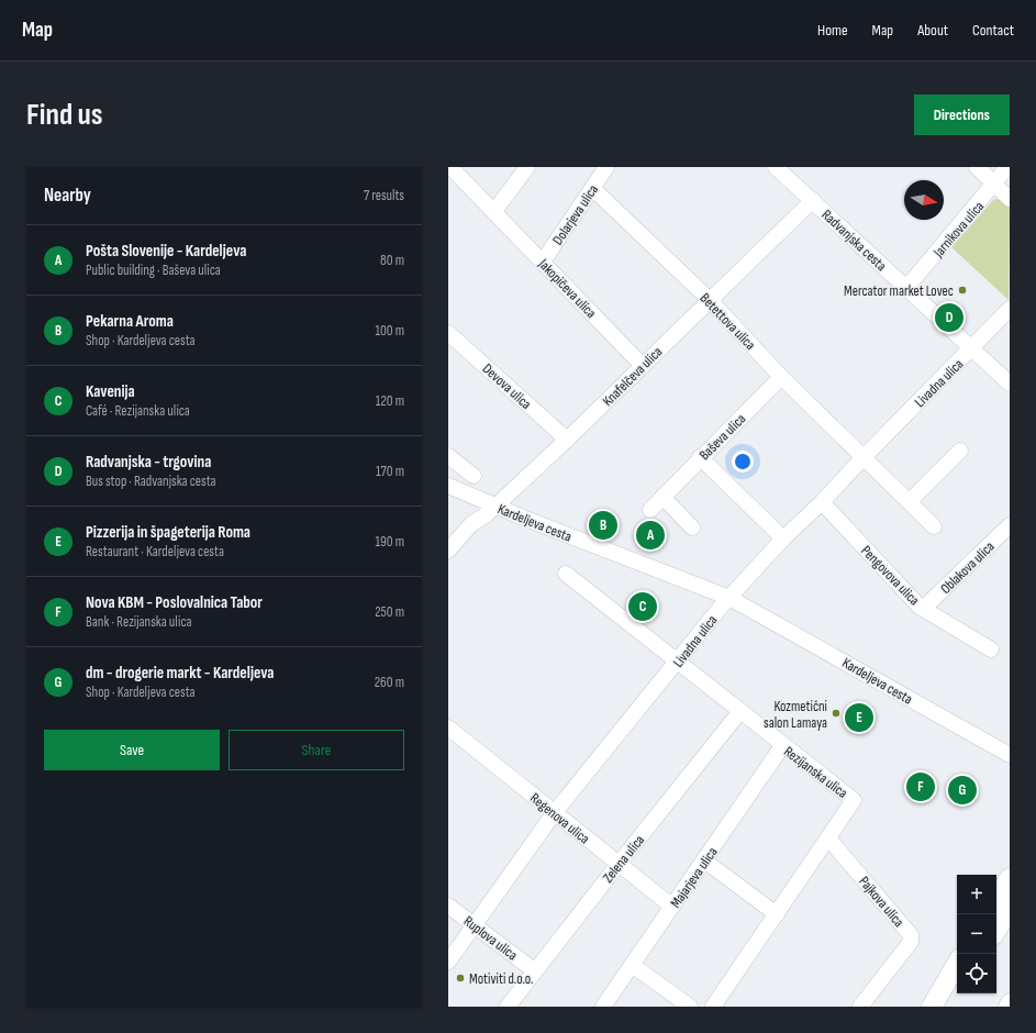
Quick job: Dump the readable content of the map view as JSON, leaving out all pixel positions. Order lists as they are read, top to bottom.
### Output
{
  "streets": {
    "street": [
      "Dolarjeva ulica",
      "Jarnikova ulica",
      "Radvanjska cesta",
      "Jakopičeva ulica",
      "Betettova ulica",
      "Knafelčeva ulica",
      "Livadna ulica",
      "Devova ulica",
      "Baševa ulica",
      "Kardeljeva cesta",
      "Oblakova ulica",
      "Pengovova ulica",
      "Rezijanska ulica",
      "Regenova ulica",
      "Zelena ulica",
      "Majarjeva ulica",
      "Pajkova ulica",
      "Ruplova ulica"
    ]
  },
  "crossings": [
    ["Dolarjeva ulica", "Jakopičeva ulica"],
    ["Dolarjeva ulica", "Betettova ulica"],
    ["Jarnikova ulica", "Radvanjska cesta"],
    ["Radvanjska cesta", "Knafelčeva ulica"],
    ["Radvanjska cesta", "Livadna ulica"],
    ["Jakopičeva ulica", "Knafelčeva ulica"],
    ["Betettova ulica", "Knafelčeva ulica"],
    ["Betettova ulica", "Livadna ulica"],
    ["Betettova ulica", "Baševa ulica"],
    ["Knafelčeva ulica", "Devova ulica"],
    ["Knafelčeva ulica", "Kardeljeva cesta"],
    ["Livadna ulica", "Kardeljeva cesta"],
    ["Livadna ulica", "Pengovova ulica"],
    ["Livadna ulica", "Rezijanska ulica"],
    ["Livadna ulica", "Regenova ulica"],
    ["Livadna ulica", "Ruplova ulica"],
    ["Oblakova ulica", "Pengovova ulica"],
    ["Rezijanska ulica", "Zelena ulica"],
    ["Rezijanska ulica", "Majarjeva ulica"],
    ["Rezijanska ulica", "Pajkova ulica"],
    ["Regenova ulica", "Zelena ulica"],
    ["Regenova ulica", "Majarjeva ulica"],
    ["Zelena ulica", "Ruplova ulica"]
  ],
  "places": ["Mercator market Lovec", "Kozmetični salon Lamaya", "Motiviti d.o.o."],
  "north": "right",
  "page": {
    "header": "Map",
    "nav": [
      "Home",
      "Map",
      "About",
      "Contact"
    ],
    "buttons": [
      "Directions",
      ["Save", "Share"]
    ],
    "title": "Find us",
    "heading": ["Nearby", "7 results"],
    "list": [
      {
        "mark": "A",
        "name": "Pošta Slovenije - Kardeljeva",
        "note": "Public building · Baševa ulica",
        "value": "80 m"
      },
      {
        "mark": "B",
        "name": "Pekarna Aroma",
        "note": "Shop · Kardeljeva cesta",
        "value": "100 m"
      },
      {
        "mark": "C",
        "name": "Kavenija",
        "note": "Café · Rezijanska ulica",
        "value": "120 m"
      },
      {
        "mark": "D",
        "name": "Radvanjska - trgovina",
        "note": "Bus stop · Radvanjska cesta",
        "value": "170 m"
      },
      {
        "mark": "E",
        "name": "Pizzerija in špageterija Roma",
        "note": "Restaurant · Kardeljeva cesta",
        "value": "190 m"
      },
      {
        "mark": "F",
        "name": "Nova KBM - Poslovalnica Tabor",
        "note": "Bank · Rezijanska ulica",
        "value": "250 m"
      },
      {
        "mark": "G",
        "name": "dm - drogerie markt - Kardeljeva",
        "note": "Shop · Kardeljeva cesta",
        "value": "260 m"
      }
    ],
    "pins": [
      "D",
      "B",
      "A",
      "C",
      "E",
      "F",
      "G"
    ],
    "map_buttons": ["+", "−"]
  }
}
